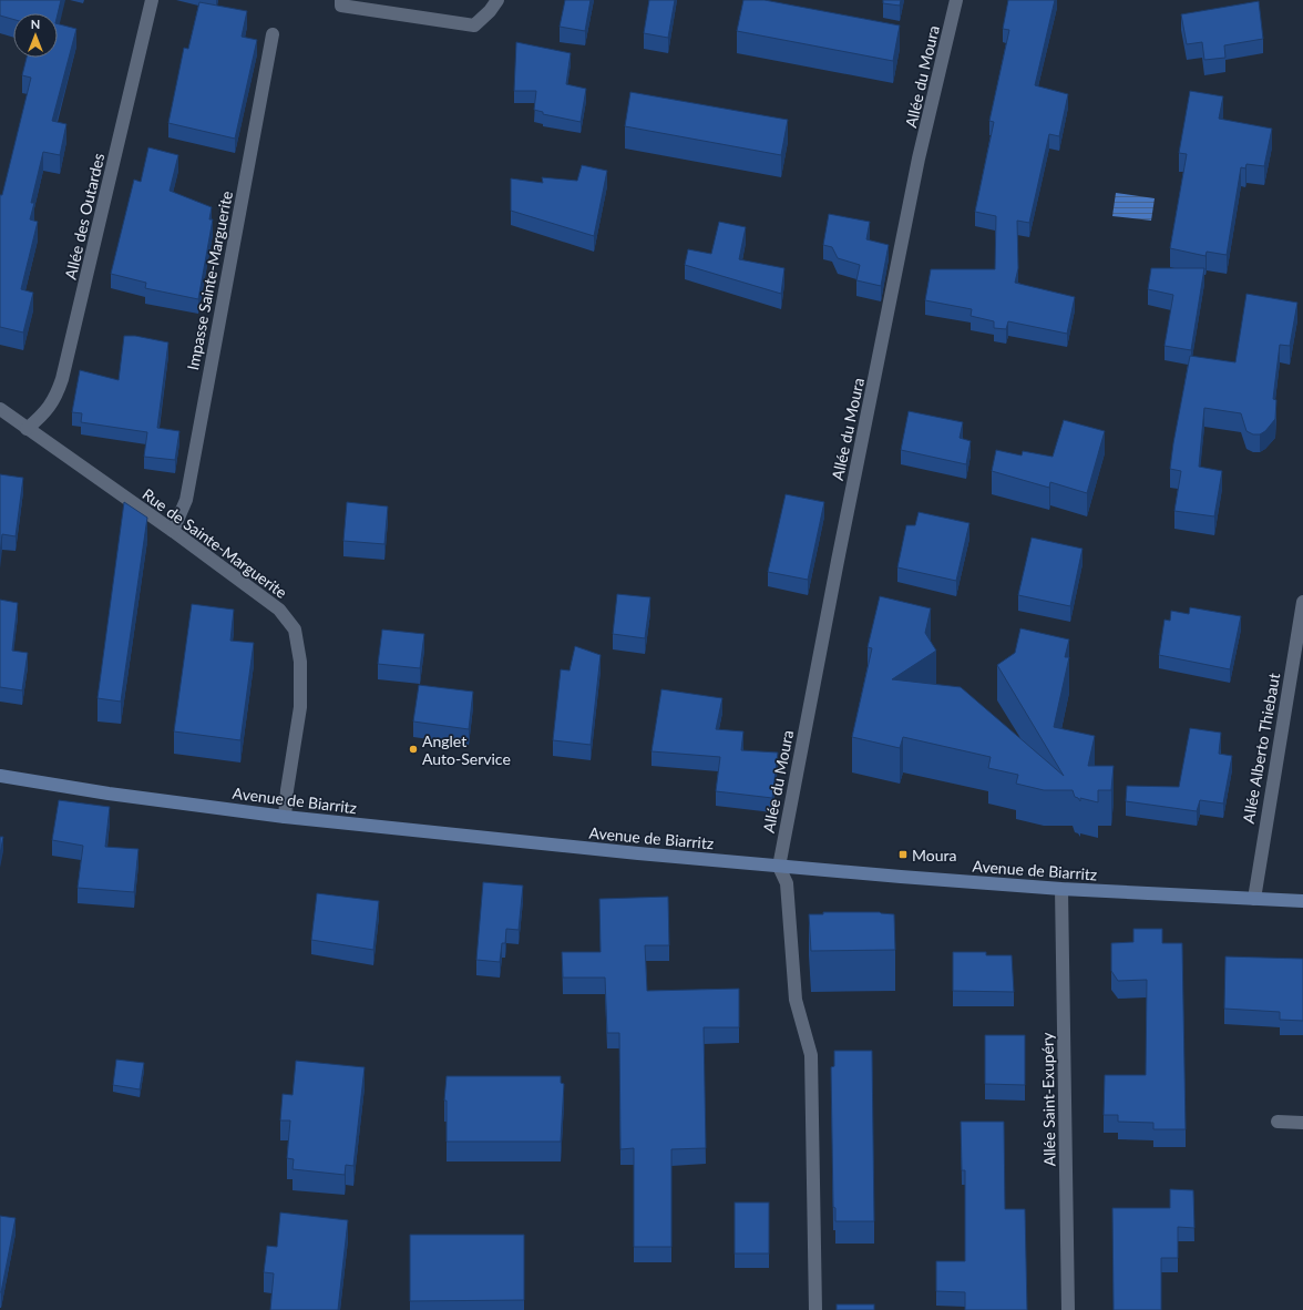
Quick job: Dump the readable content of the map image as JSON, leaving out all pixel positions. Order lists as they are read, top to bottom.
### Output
{
  "streets": {
    "main road": ["Avenue de Biarritz"],
    "street": [
      "Allée du Moura",
      "Allée des Outardes",
      "Impasse Sainte-Marguerite",
      "Rue de Sainte-Marguerite",
      "Allée Alberto Thiebaut",
      "Allée Saint-Exupéry"
    ]
  },
  "crossings": [
    ["Allée du Moura", "Avenue de Biarritz"],
    ["Allée des Outardes", "Rue de Sainte-Marguerite"],
    ["Impasse Sainte-Marguerite", "Rue de Sainte-Marguerite"],
    ["Rue de Sainte-Marguerite", "Avenue de Biarritz"],
    ["Allée Alberto Thiebaut", "Avenue de Biarritz"],
    ["Avenue de Biarritz", "Allée Saint-Exupéry"]
  ],
  "places": {
    "other": ["Anglet Auto-Service"],
    "transit": ["Moura"]
  },
  "north": "top"
}
